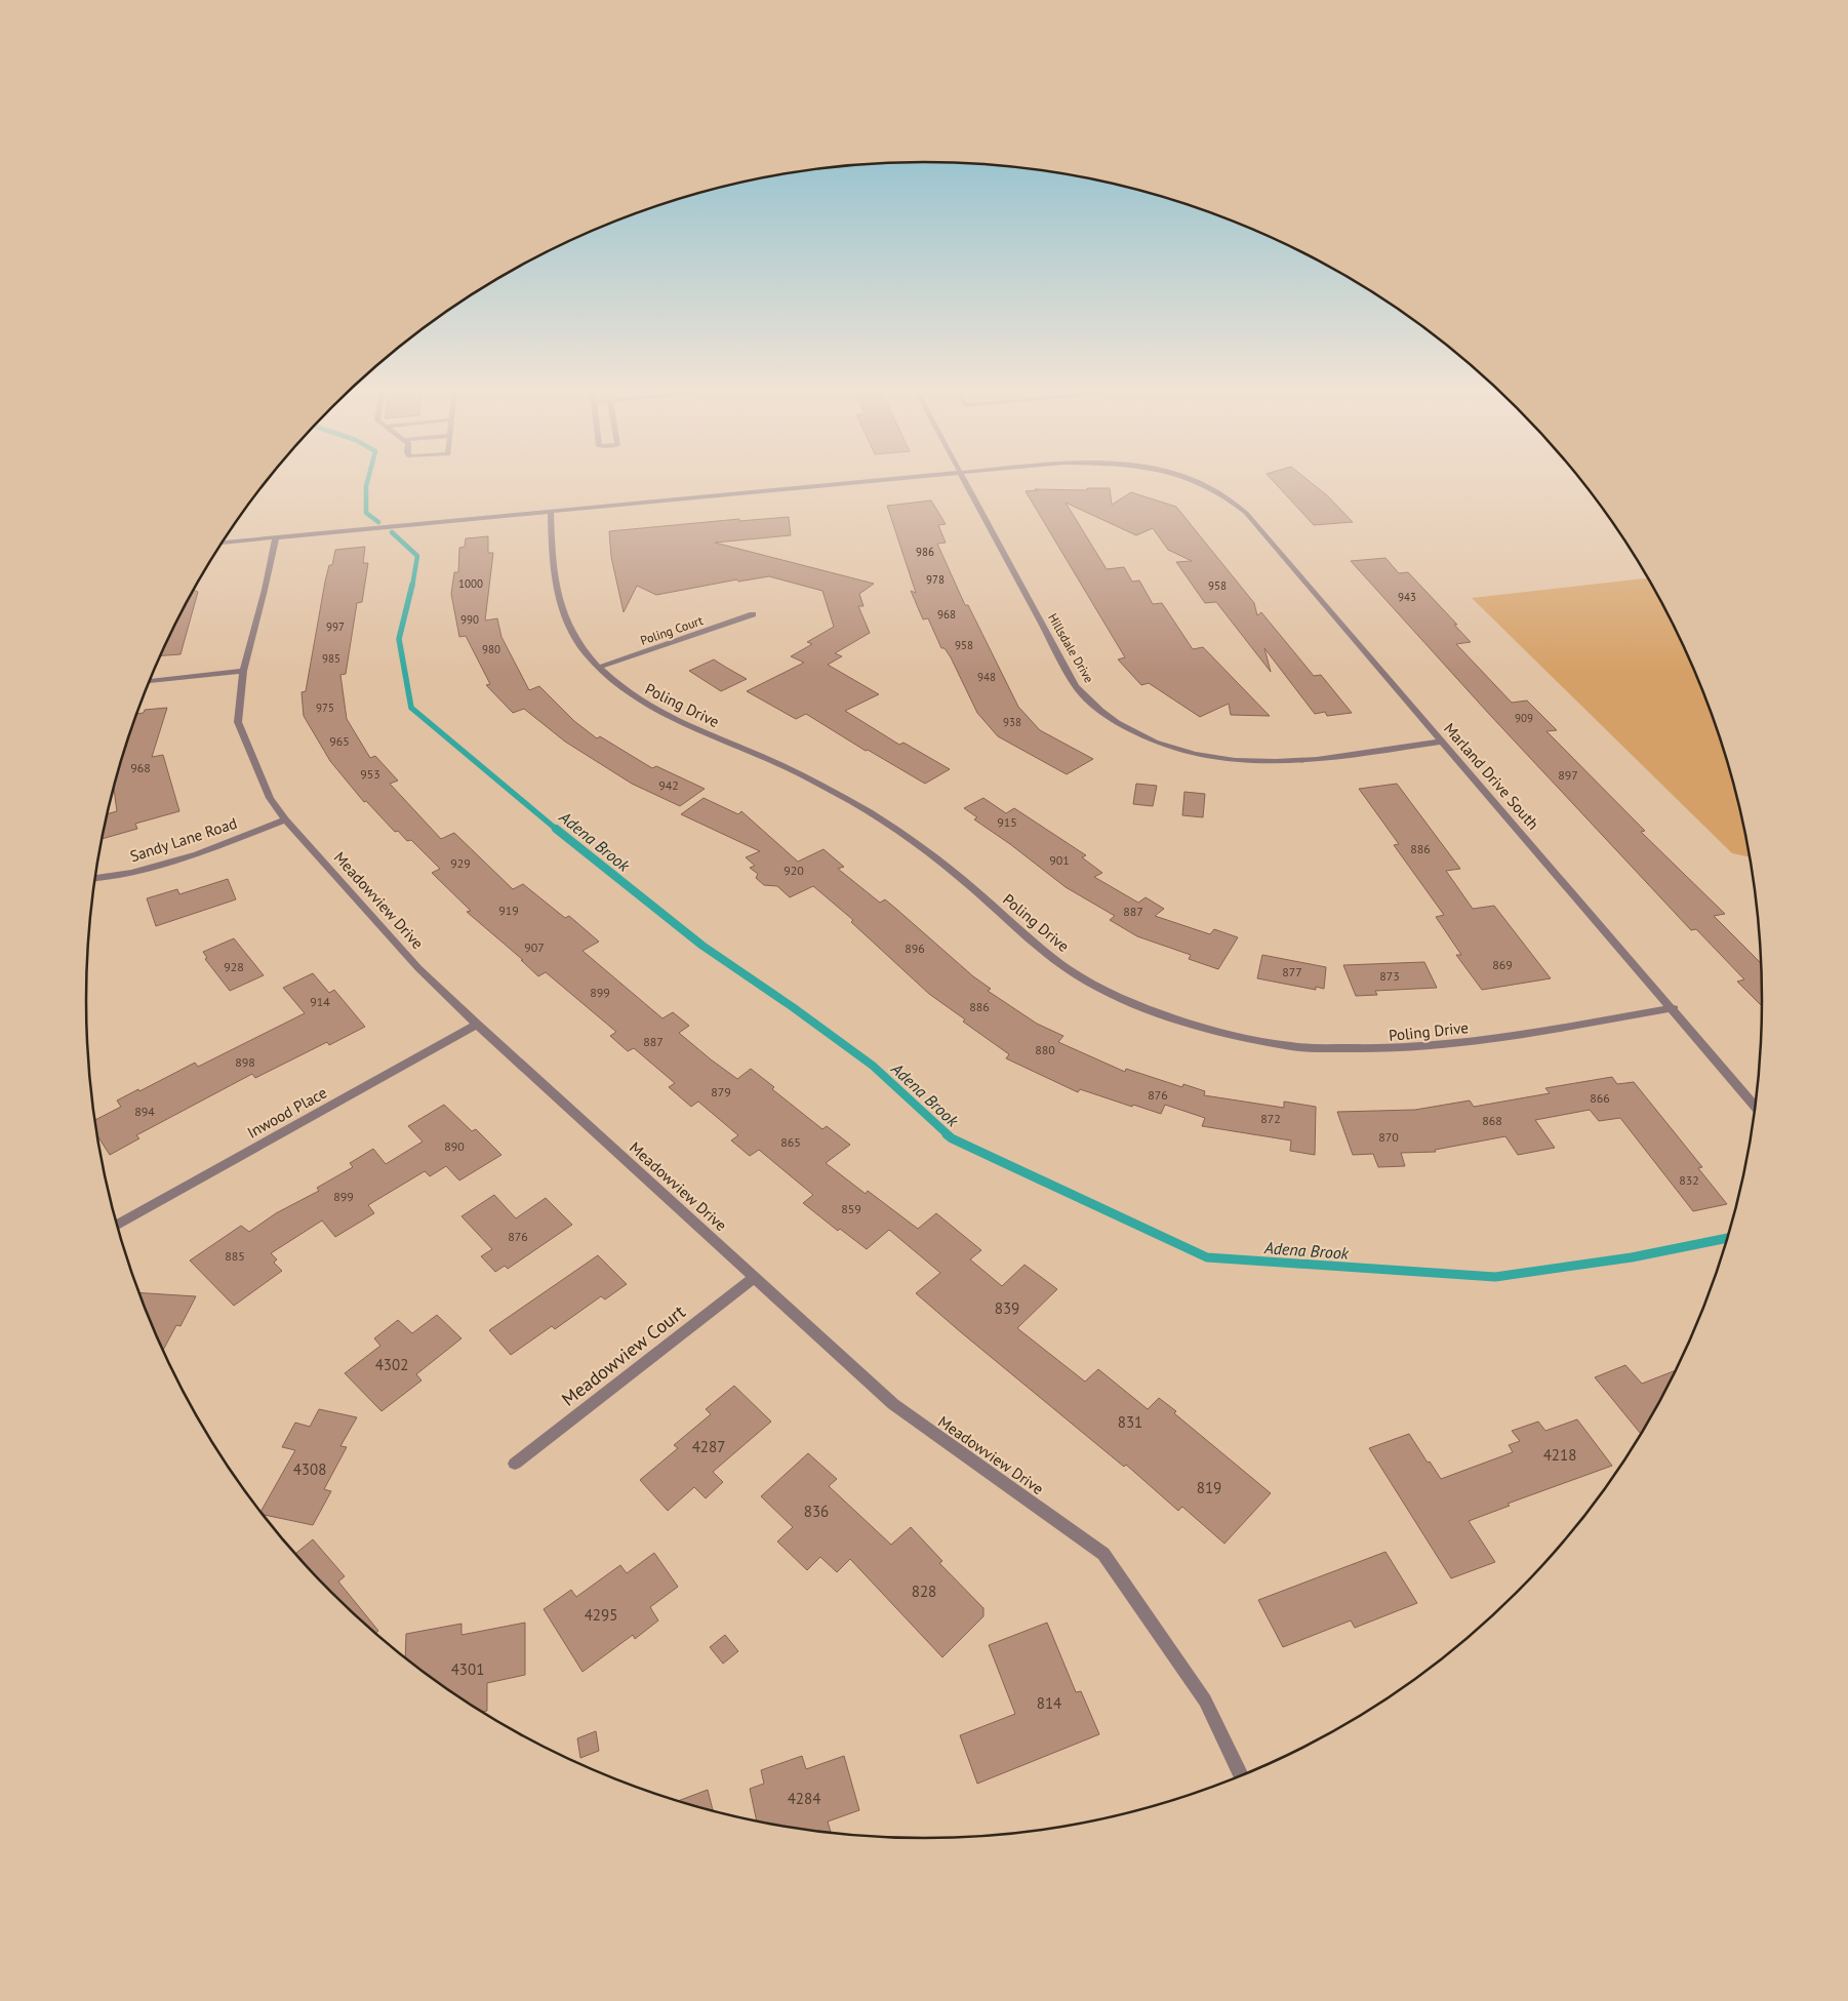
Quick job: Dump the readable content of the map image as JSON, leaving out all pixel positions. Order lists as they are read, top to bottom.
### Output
{
  "streets": {
    "street": [
      "Poling Court",
      "Hillsdale Drive",
      "Poling Drive",
      "Marland Drive South",
      "Sandy Lane Road",
      "Meadowview Drive",
      "Inwood Place",
      "Meadowview Court"
    ]
  },
  "crossings": [
    ["Poling Court", "Poling Drive"],
    ["Hillsdale Drive", "Marland Drive South"],
    ["Poling Drive", "Marland Drive South"],
    ["Marland Drive South", "Meadowview Drive"],
    ["Sandy Lane Road", "Meadowview Drive"],
    ["Meadowview Drive", "Inwood Place"],
    ["Meadowview Drive", "Meadowview Court"]
  ],
  "water": ["Adena Brook"],
  "house_numbers": [
    "986",
    "978",
    "1000",
    "958",
    "943",
    "968",
    "990",
    "997",
    "958",
    "980",
    "985",
    "948",
    "975",
    "909",
    "938",
    "965",
    "968",
    "953",
    "897",
    "942",
    "915",
    "886",
    "901",
    "929",
    "920",
    "919",
    "887",
    "907",
    "896",
    "869",
    "928",
    "877",
    "873",
    "899",
    "914",
    "886",
    "887",
    "880",
    "898",
    "879",
    "876",
    "866",
    "894",
    "872",
    "868",
    "870",
    "865",
    "890",
    "832",
    "899",
    "859",
    "876",
    "885",
    "839",
    "4302",
    "831",
    "4287",
    "4218",
    "4308",
    "819",
    "836",
    "828",
    "4295",
    "4301",
    "814",
    "4284"
  ]
}
